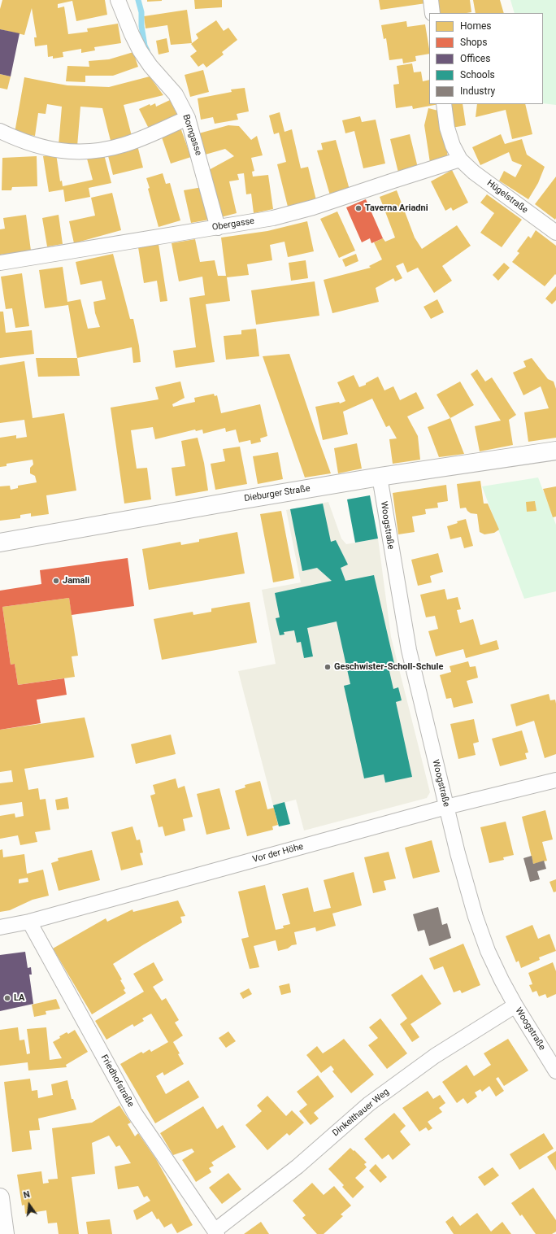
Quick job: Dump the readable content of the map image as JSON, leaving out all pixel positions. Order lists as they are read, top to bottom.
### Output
{
  "streets": {
    "street": [
      "Borngasse",
      "Hügelstraße",
      "Obergasse",
      "Dieburger Straße",
      "Woogstraße",
      "Vor der Höhe",
      "Friedhofstraße",
      "Dinkelthauer Weg"
    ]
  },
  "crossings": [
    ["Borngasse", "Obergasse"],
    ["Hügelstraße", "Obergasse"],
    ["Dieburger Straße", "Woogstraße"],
    ["Woogstraße", "Vor der Höhe"],
    ["Woogstraße", "Dinkelthauer Weg"],
    ["Vor der Höhe", "Friedhofstraße"],
    ["Friedhofstraße", "Dinkelthauer Weg"]
  ],
  "places": [
    "Taverna Ariadni",
    "Jamali",
    "Geschwister-Scholl-Schule",
    "LA"
  ],
  "legend": [
    "Homes",
    "Shops",
    "Offices",
    "Schools",
    "Industry"
  ],
  "north": "top"
}
